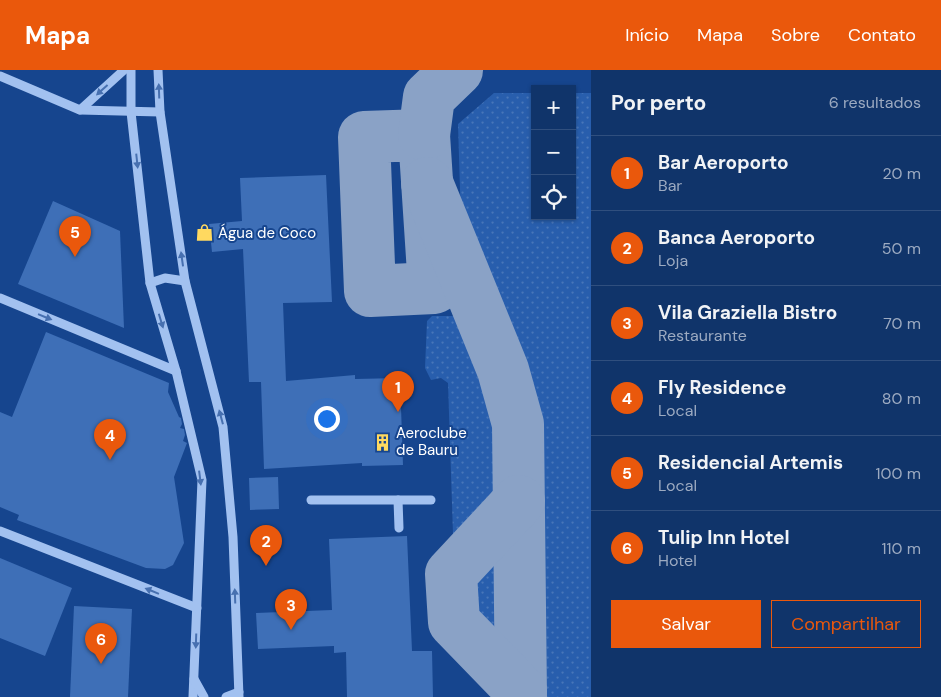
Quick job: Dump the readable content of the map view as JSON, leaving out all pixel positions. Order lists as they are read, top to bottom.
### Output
{
  "places": {
    "shop": ["Água de Coco"],
    "building": ["Aeroclube de Bauru"]
  },
  "page": {
    "header": "Mapa",
    "nav": [
      "Início",
      "Mapa",
      "Sobre",
      "Contato"
    ],
    "heading": ["Por perto", "6 resultados"],
    "map_buttons": ["+", "−"],
    "list": [
      {
        "mark": "1",
        "name": "Bar Aeroporto",
        "note": "Bar",
        "value": "20 m"
      },
      {
        "mark": "2",
        "name": "Banca Aeroporto",
        "note": "Loja",
        "value": "50 m"
      },
      {
        "mark": "3",
        "name": "Vila Graziella Bistro",
        "note": "Restaurante",
        "value": "70 m"
      },
      {
        "mark": "4",
        "name": "Fly Residence",
        "note": "Local",
        "value": "80 m"
      },
      {
        "mark": "5",
        "name": "Residencial Artemis",
        "note": "Local",
        "value": "100 m"
      },
      {
        "mark": "6",
        "name": "Tulip Inn Hotel",
        "note": "Hotel",
        "value": "110 m"
      }
    ],
    "pins": [
      "5",
      "1",
      "4",
      "2",
      "3",
      "6"
    ],
    "buttons": ["Salvar", "Compartilhar"]
  }
}
